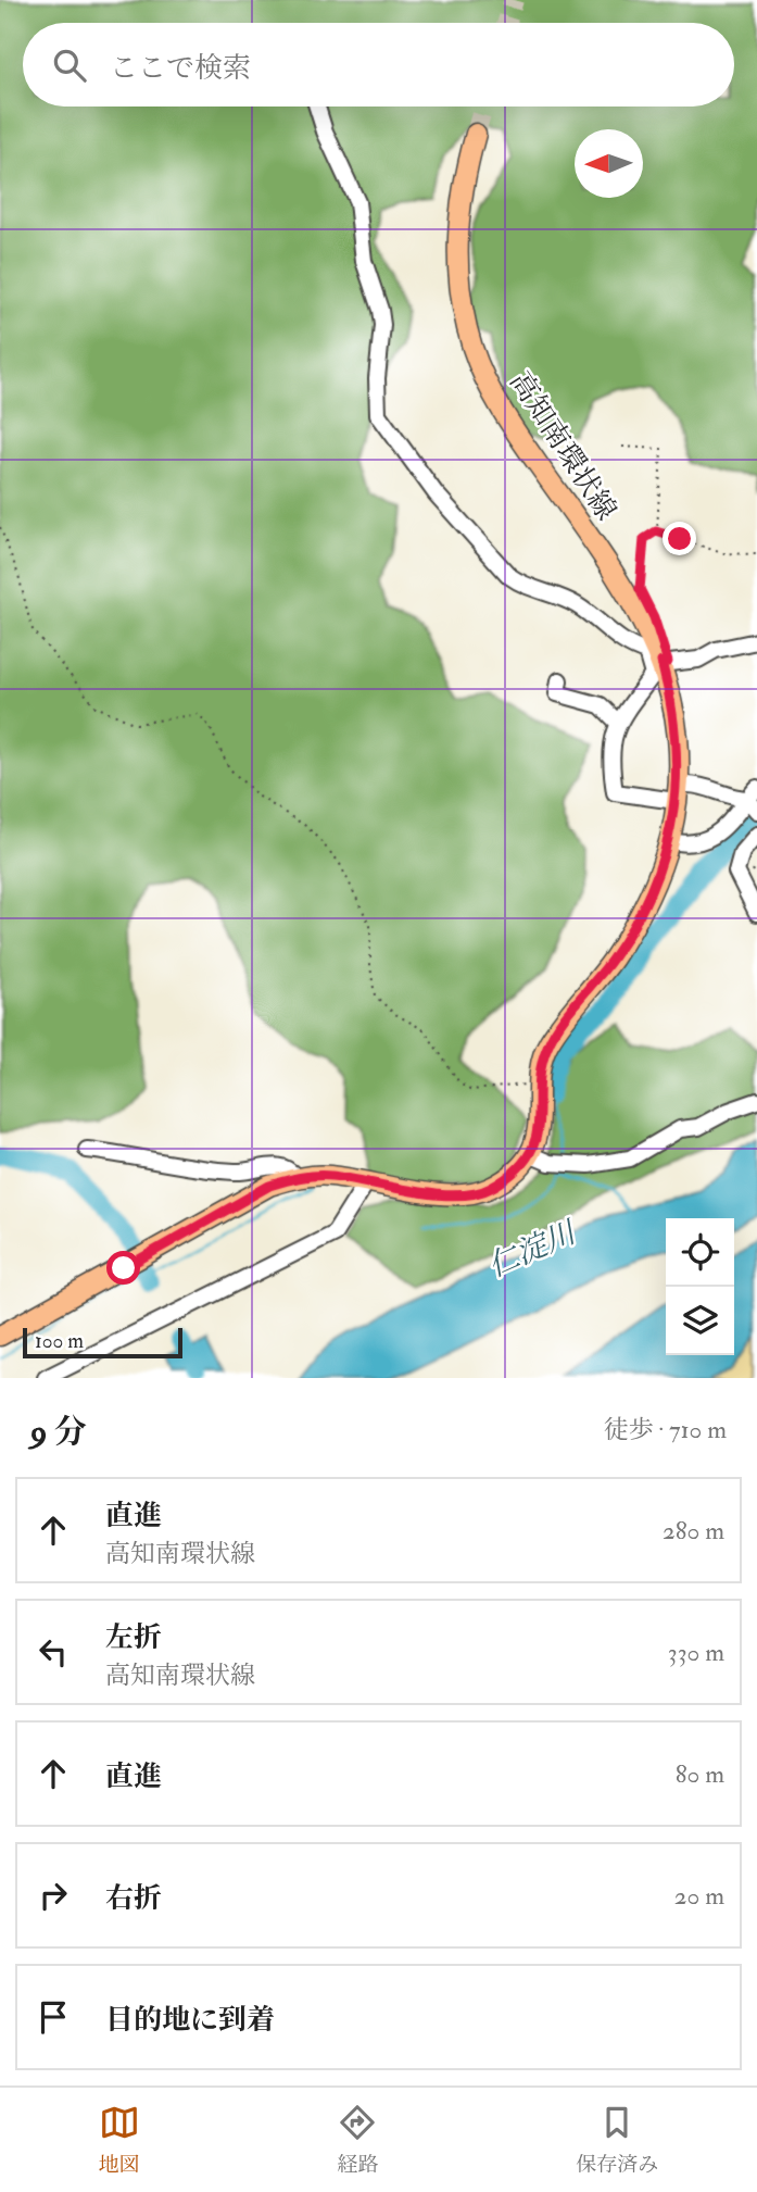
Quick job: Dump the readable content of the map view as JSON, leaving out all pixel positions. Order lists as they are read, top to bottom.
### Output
{
  "streets": {
    "main road": ["高知南環状線"]
  },
  "water": ["仁淀川"],
  "scale_bar": "100 m",
  "north": "left",
  "page": {
    "search": "ここで検索",
    "scale": "100 m",
    "heading": ["9 分", "徒歩 · 710 m"],
    "list": [
      ["直進", "高知南環状線", "280 m"],
      ["左折", "高知南環状線", "330 m"],
      ["直進", "80 m"],
      ["右折", "20 m"],
      "目的地に到着"
    ],
    "nav": ["地図", "経路", "保存済み"]
  }
}
